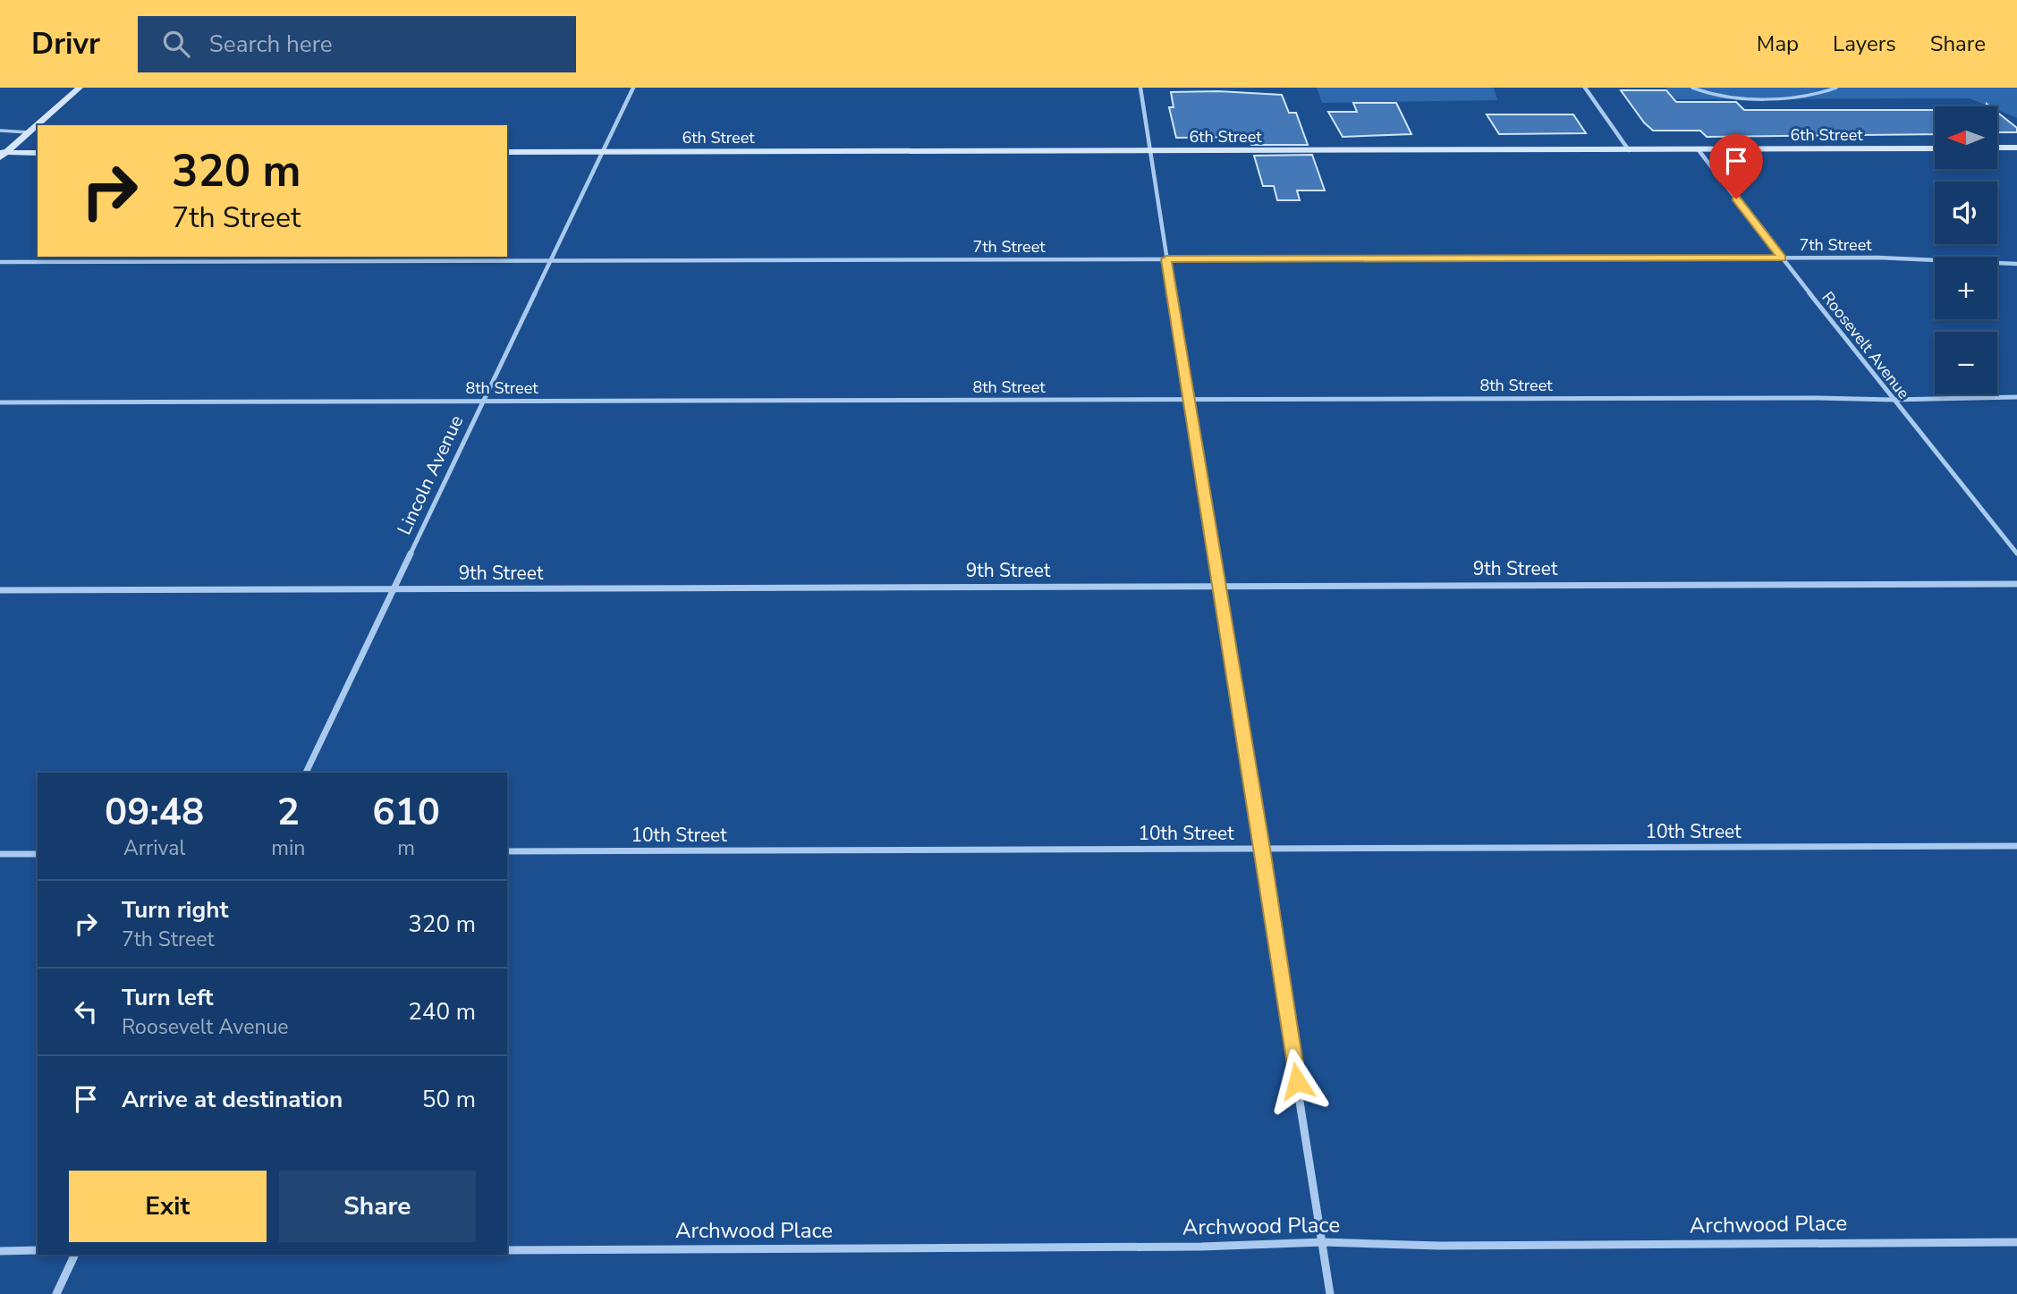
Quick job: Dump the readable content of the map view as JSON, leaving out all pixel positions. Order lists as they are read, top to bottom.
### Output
{
  "streets": {
    "street": [
      "6th Street",
      "7th Street",
      "Roosevelt Avenue",
      "8th Street",
      "Lincoln Avenue",
      "9th Street",
      "10th Street",
      "Archwood Place"
    ]
  },
  "crossings": [
    ["6th Street", "Roosevelt Avenue"],
    ["6th Street", "Lincoln Avenue"],
    ["7th Street", "Roosevelt Avenue"],
    ["7th Street", "Lincoln Avenue"],
    ["Roosevelt Avenue", "8th Street"],
    ["8th Street", "Lincoln Avenue"],
    ["Lincoln Avenue", "9th Street"]
  ],
  "north": "left",
  "page": {
    "header": "Drivr",
    "search": "Search here",
    "nav": ["Map", "Layers", "Share"],
    "map_buttons": ["+", "−"],
    "turn": ["320 m", "7th Street"],
    "eta": [
      "09:48",
      "Arrival",
      "2",
      "min",
      "610",
      "m"
    ],
    "list": [
      {
        "name": "Turn right",
        "note": "7th Street",
        "value": "320 m"
      },
      {
        "name": "Turn left",
        "note": "Roosevelt Avenue",
        "value": "240 m"
      },
      {
        "name": "Arrive at destination",
        "value": "50 m"
      }
    ],
    "buttons": ["Exit", "Share"]
  }
}
